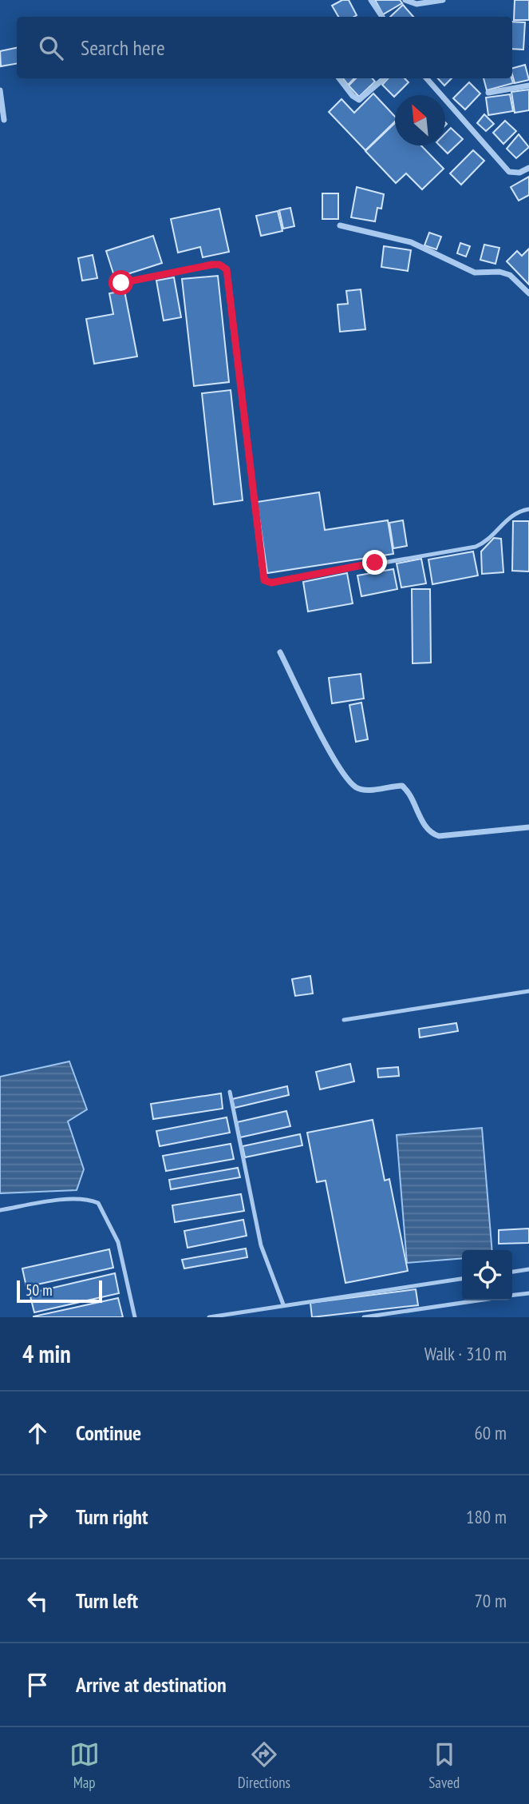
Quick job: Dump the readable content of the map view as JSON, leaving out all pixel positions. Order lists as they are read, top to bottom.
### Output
{
  "scale_bar": "50 m",
  "north": "top left",
  "page": {
    "search": "Search here",
    "scale": "50 m",
    "heading": ["4 min", "Walk · 310 m"],
    "list": [
      ["Continue", "60 m"],
      ["Turn right", "180 m"],
      ["Turn left", "70 m"],
      "Arrive at destination"
    ],
    "nav": ["Map", "Directions", "Saved"]
  }
}
